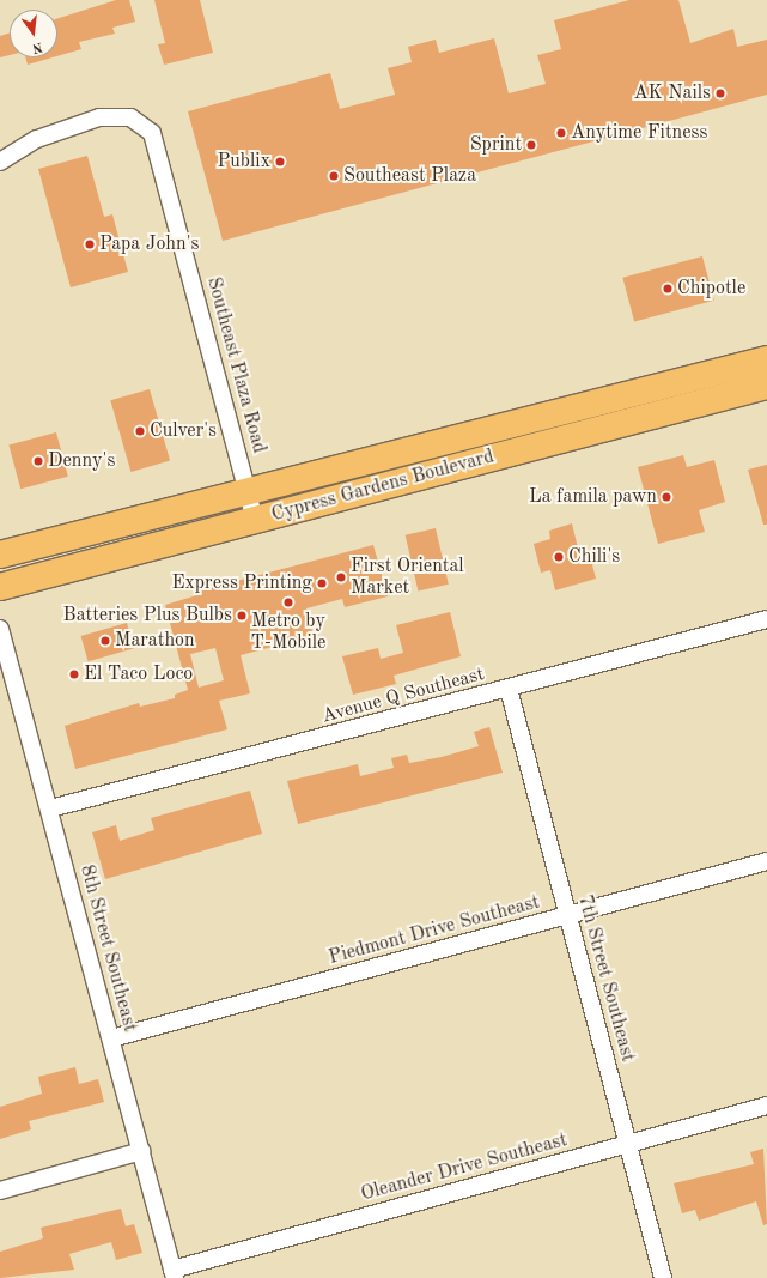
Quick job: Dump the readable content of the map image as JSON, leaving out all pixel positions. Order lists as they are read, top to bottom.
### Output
{
  "streets": {
    "main road": ["Cypress Gardens Boulevard"],
    "street": [
      "Southeast Plaza Road",
      "Avenue Q Southeast",
      "Piedmont Drive Southeast",
      "8th Street Southeast",
      "7th Street Southeast",
      "Oleander Drive Southeast"
    ]
  },
  "crossings": [
    ["Southeast Plaza Road", "Cypress Gardens Boulevard"],
    ["Avenue Q Southeast", "8th Street Southeast"],
    ["Avenue Q Southeast", "7th Street Southeast"],
    ["Piedmont Drive Southeast", "8th Street Southeast"],
    ["Piedmont Drive Southeast", "7th Street Southeast"],
    ["8th Street Southeast", "Oleander Drive Southeast"],
    ["7th Street Southeast", "Oleander Drive Southeast"]
  ],
  "places": [
    "AK Nails",
    "Anytime Fitness",
    "Sprint",
    "Publix",
    "Southeast Plaza",
    "Papa John's",
    "Chipotle",
    "Culver's",
    "Denny's",
    "La famila pawn",
    "Chili's",
    "First Oriental Market",
    "Express Printing",
    "Metro by T-Mobile",
    "Batteries Plus Bulbs",
    "Marathon",
    "El Taco Loco"
  ],
  "north": "bottom"
}
